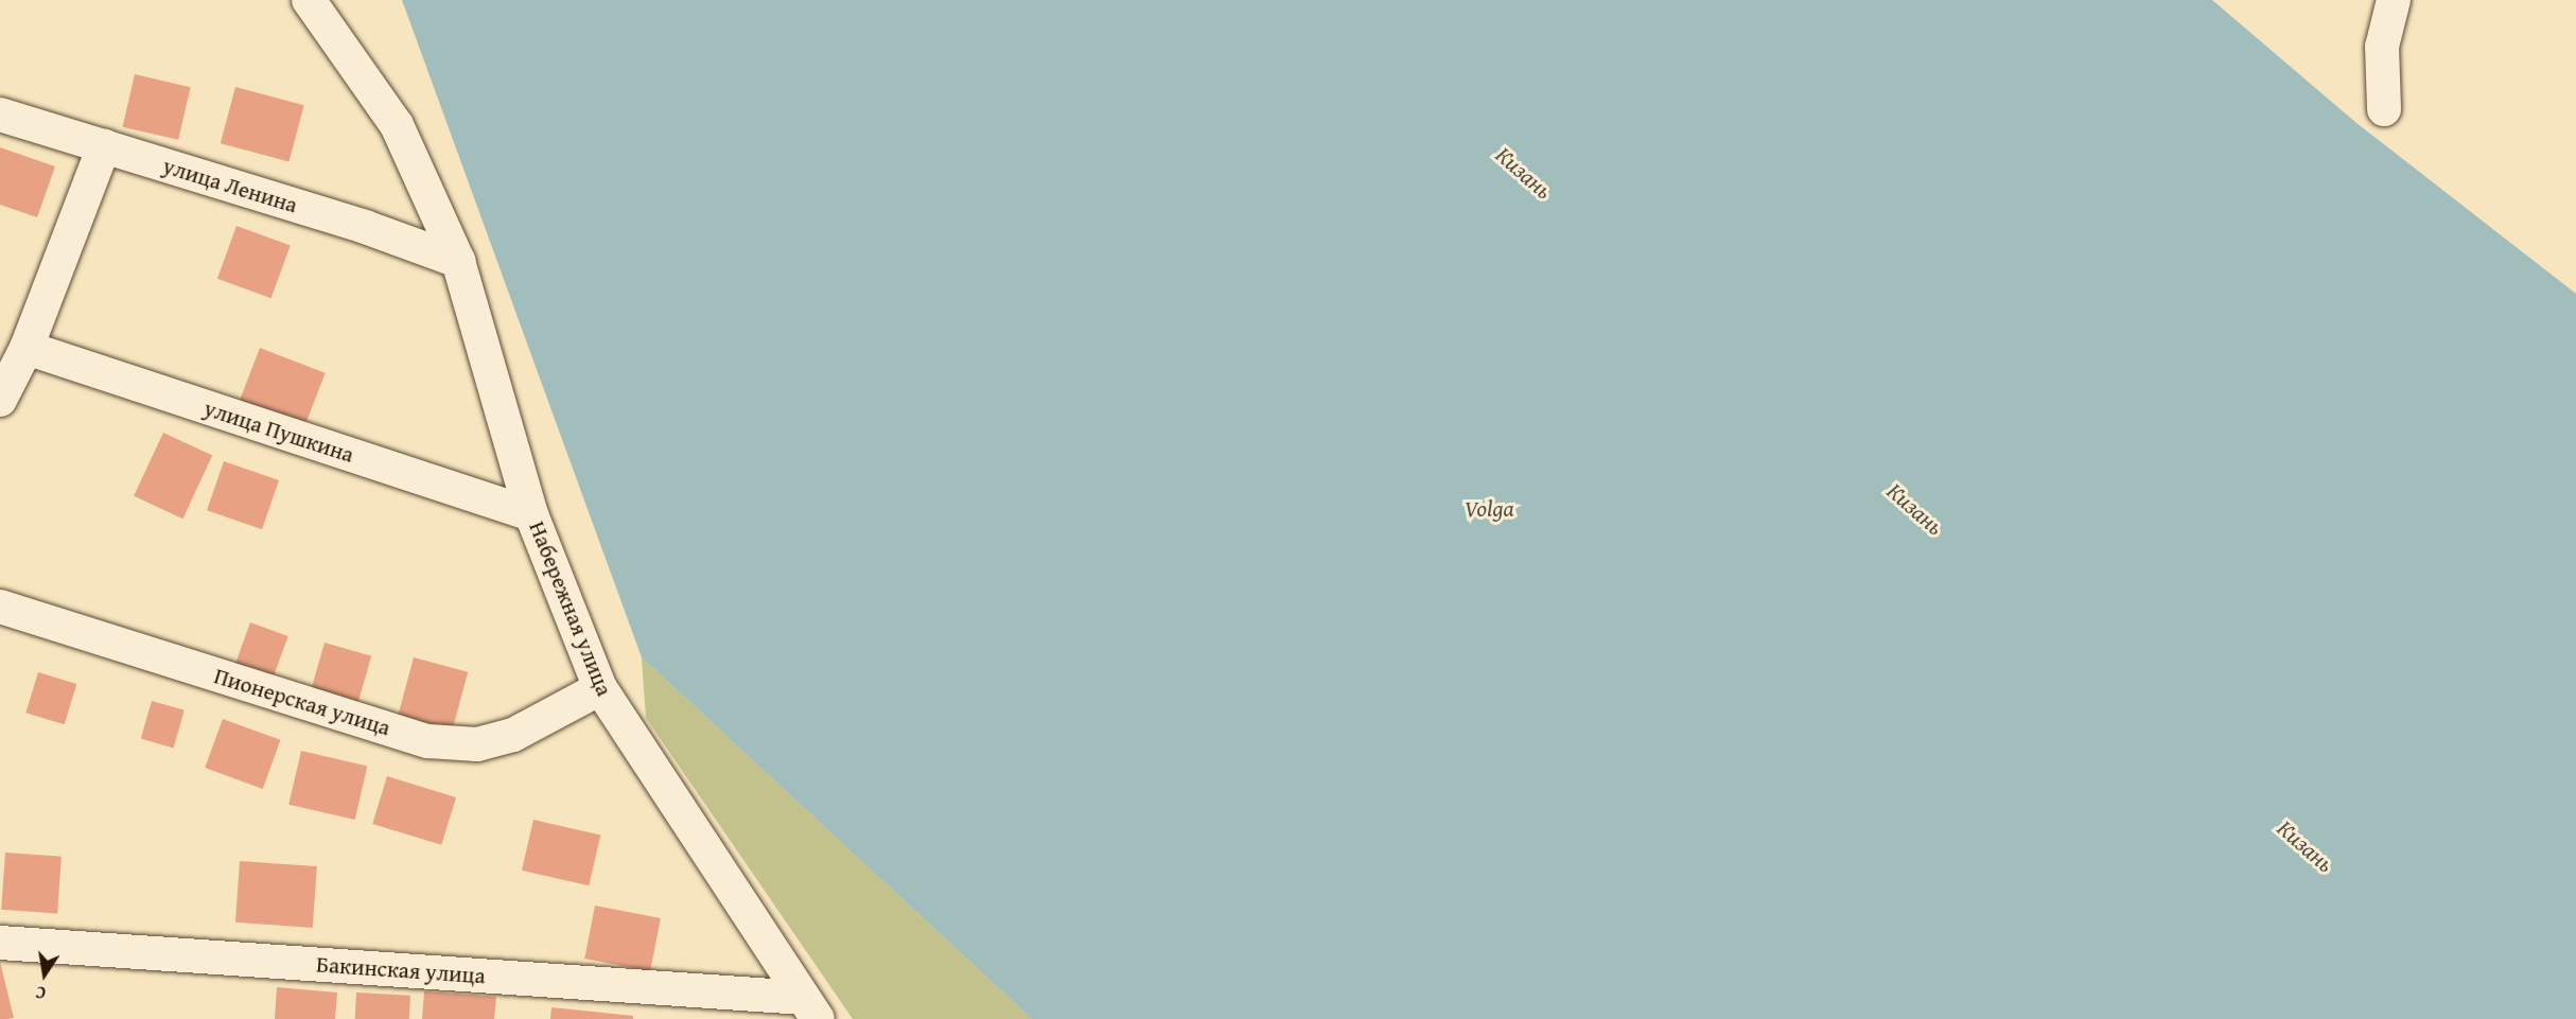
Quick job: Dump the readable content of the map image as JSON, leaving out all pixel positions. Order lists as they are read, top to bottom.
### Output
{
  "streets": {
    "street": [
      "улица Ленина",
      "улица Пушкина",
      "Набережная улица",
      "Пионерская улица",
      "Бакинская улица"
    ]
  },
  "crossings": [
    ["улица Ленина", "Набережная улица"],
    ["улица Пушкина", "Набережная улица"],
    ["Набережная улица", "Пионерская улица"],
    ["Набережная улица", "Бакинская улица"]
  ],
  "water": ["Кизань", "Volga"],
  "north": "bottom"
}
